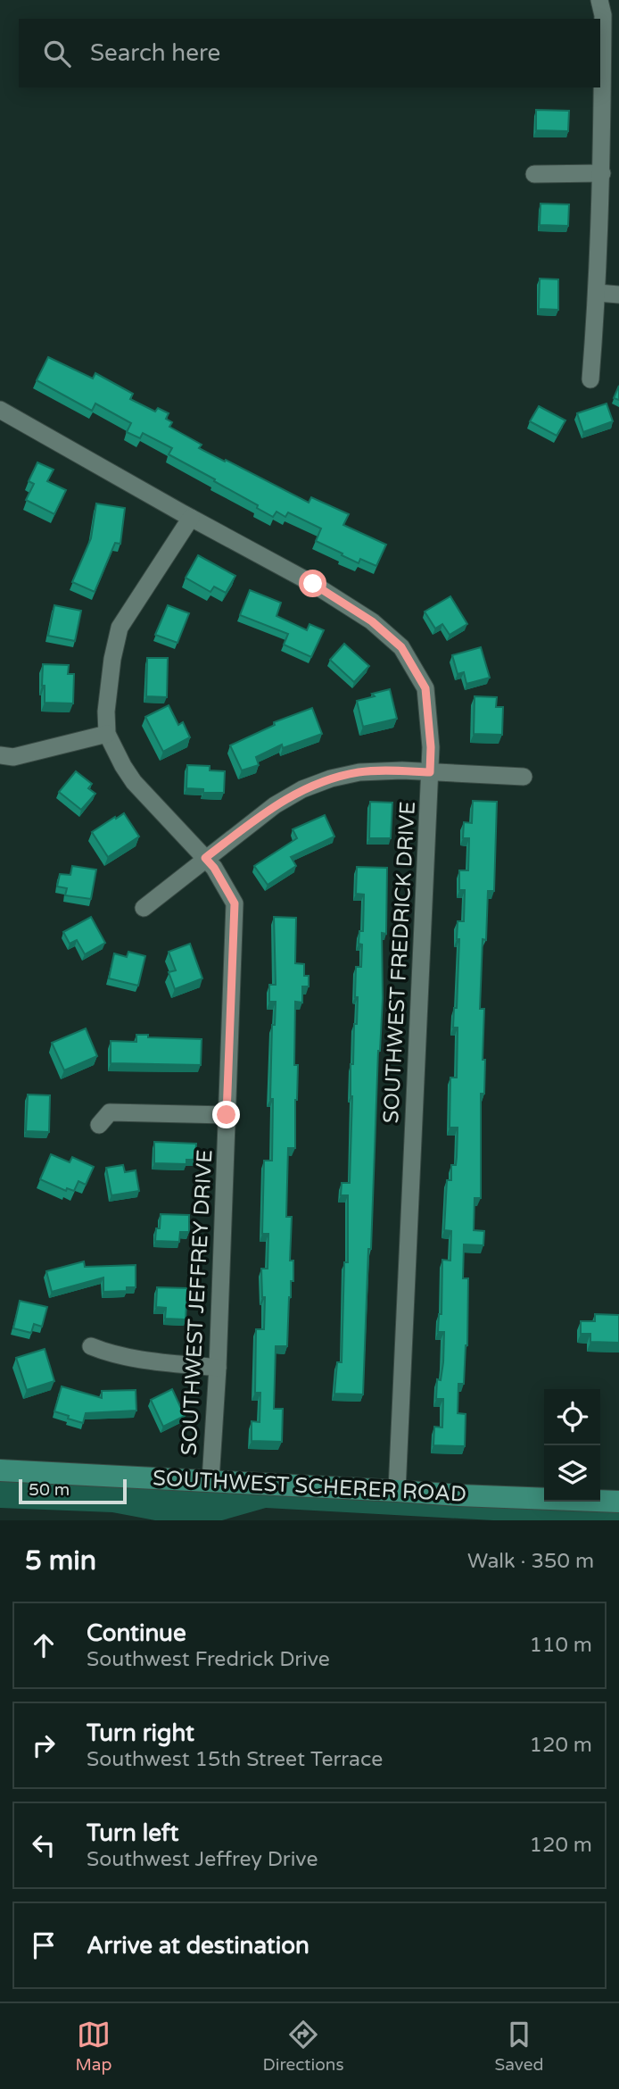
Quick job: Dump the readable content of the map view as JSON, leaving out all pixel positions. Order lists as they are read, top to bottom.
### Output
{
  "streets": {
    "main road": ["SOUTHWEST SCHERER ROAD"],
    "street": ["SOUTHWEST FREDRICK DRIVE", "SOUTHWEST JEFFREY DRIVE"]
  },
  "crossings": [
    ["SOUTHWEST FREDRICK DRIVE", "SOUTHWEST JEFFREY DRIVE"],
    ["SOUTHWEST FREDRICK DRIVE", "SOUTHWEST SCHERER ROAD"],
    ["SOUTHWEST JEFFREY DRIVE", "SOUTHWEST SCHERER ROAD"]
  ],
  "scale_bar": "50 m",
  "page": {
    "search": "Search here",
    "scale": "50 m",
    "heading": ["5 min", "Walk · 350 m"],
    "list": [
      ["Continue", "Southwest Fredrick Drive", "110 m"],
      ["Turn right", "Southwest 15th Street Terrace", "120 m"],
      ["Turn left", "Southwest Jeffrey Drive", "120 m"],
      "Arrive at destination"
    ],
    "nav": ["Map", "Directions", "Saved"]
  }
}
